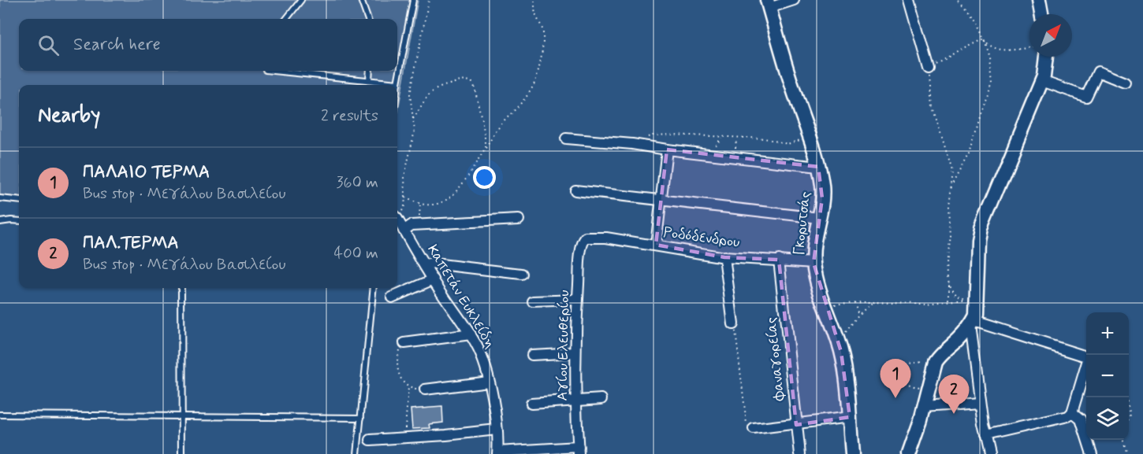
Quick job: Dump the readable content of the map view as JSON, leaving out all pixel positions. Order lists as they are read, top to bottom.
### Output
{
  "streets": {
    "street": [
      "Γκορυτσάς",
      "Ροδόδενδρου",
      "Καπετάν Ευκλείδη",
      "Αγίου Ελευθερίου",
      "Φαναγορείας"
    ]
  },
  "crossings": [
    ["Γκορυτσάς", "Ροδόδενδρου"],
    ["Ροδόδενδρου", "Αγίου Ελευθερίου"],
    ["Ροδόδενδρου", "Φαναγορείας"]
  ],
  "north": "top right",
  "page": {
    "search": "Search here",
    "heading": ["Nearby", "2 results"],
    "list": [
      {
        "mark": "1",
        "name": "ΠΑΛΑΙΟ ΤΕΡΜΑ",
        "note": "Bus stop · Μεγάλου Βασιλείου",
        "value": "360 m"
      },
      {
        "mark": "2",
        "name": "ΠΑΛ.ΤΕΡΜΑ",
        "note": "Bus stop · Μεγάλου Βασιλείου",
        "value": "400 m"
      }
    ],
    "map_buttons": ["+", "−"],
    "pins": ["1", "2"]
  }
}
